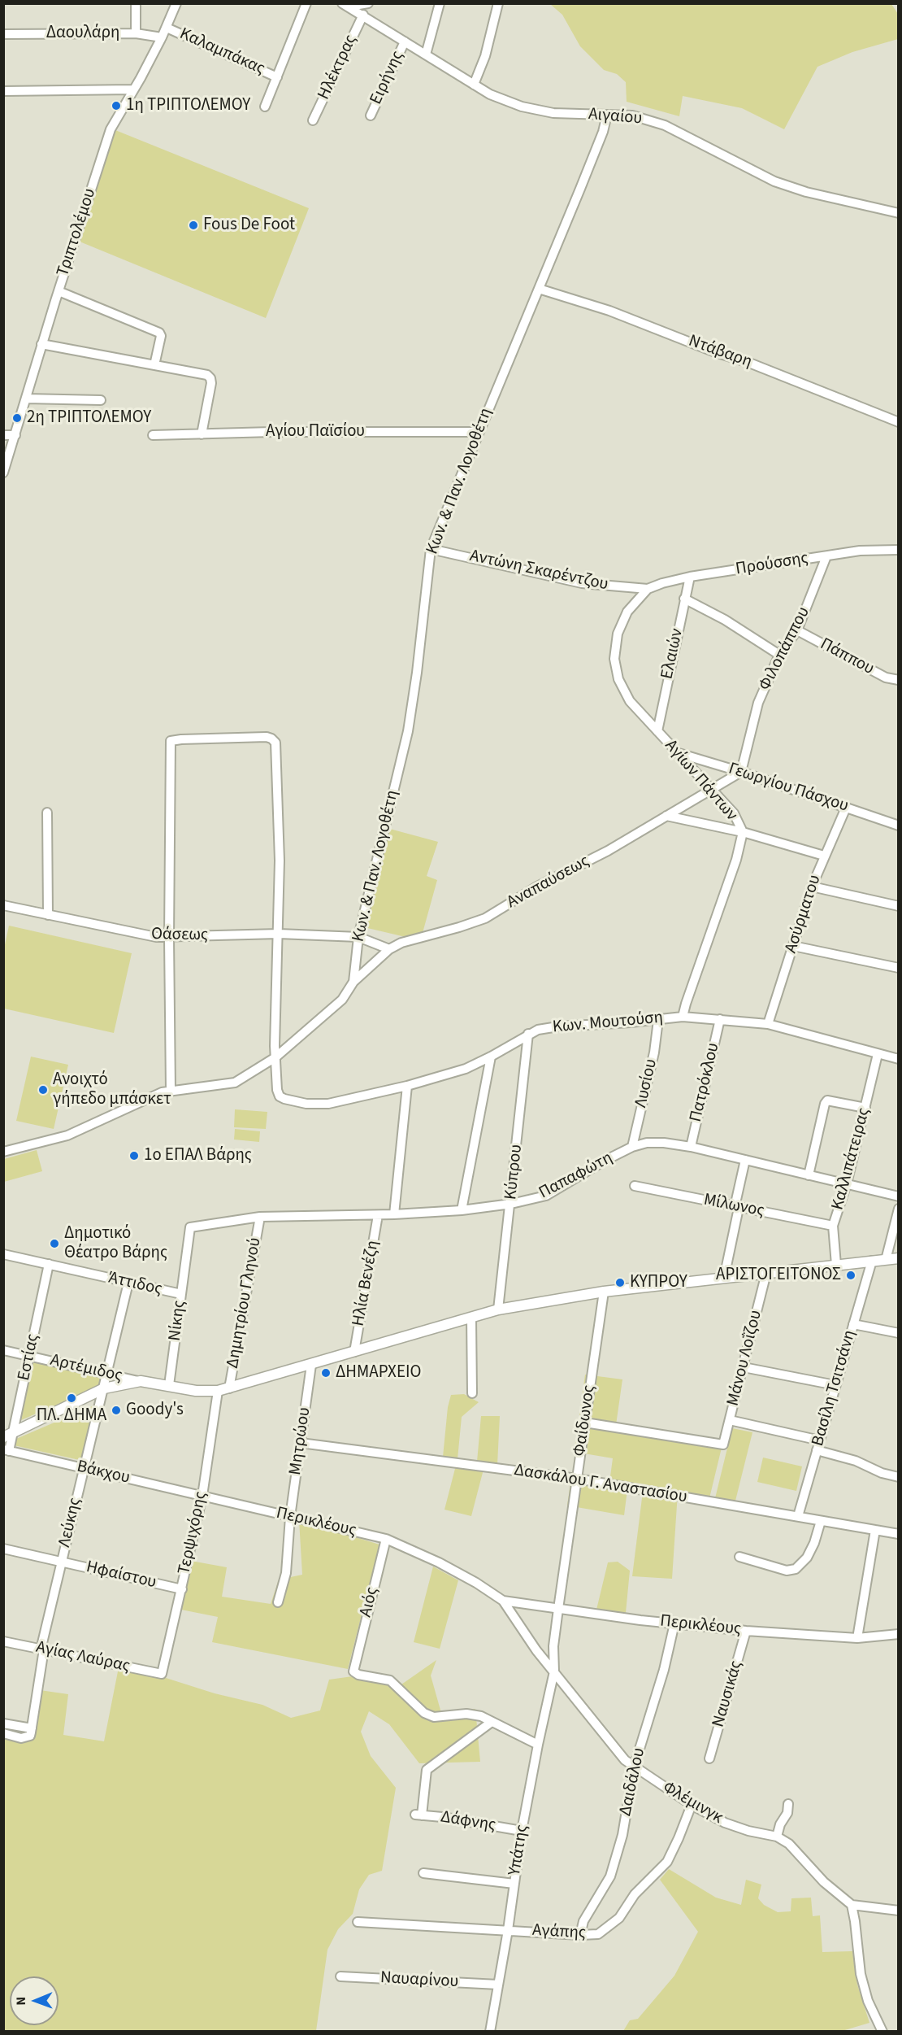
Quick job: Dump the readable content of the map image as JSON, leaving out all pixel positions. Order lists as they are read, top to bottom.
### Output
{
  "streets": {
    "street": [
      "Δαουλάρη",
      "Καλαμπάκας",
      "Ηλέκτρας",
      "Ειρήνης",
      "Αιγαίου",
      "Τριπτολέμου",
      "Ντάβαρη",
      "Αγίου Παϊσίου",
      "Κων. & Παν. Λογοθέτη",
      "Προύσσης",
      "Αντώνη Σκαρέντζου",
      "Φιλοπάππου",
      "Ελαιών",
      "Πάππου",
      "Αγίων Πάντων",
      "Γεωργίου Πάσχου",
      "Αναπαύσεως",
      "Ασύρματου",
      "Οάσεως",
      "Κων. Μουτούση",
      "Πατρόκλου",
      "Λυσίου",
      "Καλλιπάτειρας",
      "Κύπρου",
      "Παπαφώτη",
      "Μίλωνος",
      "Ηλία Βενέζη",
      "Άττιδος",
      "Δημητρίου Γληνού",
      "Νίκης",
      "Εστίας",
      "Μάνου Λοΐζου",
      "Αρτέμιδος",
      "Βασίλη Τσιτσάνη",
      "Φαίδωνος",
      "Μητρώου",
      "Βάκχου",
      "Δασκάλου Γ. Αναστασίου",
      "Λεύκης",
      "Περικλέους",
      "Τερψιχόρης",
      "Ηφαίστου",
      "Αιός",
      "Αγίας Λαύρας",
      "Ναυσικάς",
      "Δαιδάλου",
      "Φλέμινγκ",
      "Δάφνης",
      "Υπάτης",
      "Αγάπης",
      "Ναυαρίνου"
    ]
  },
  "crossings": [
    ["Δαουλάρη", "Τριπτολέμου"],
    ["Καλαμπάκας", "Τριπτολέμου"],
    ["Ηλέκτρας", "Αιγαίου"],
    ["Ειρήνης", "Αιγαίου"],
    ["Αιγαίου", "Κων. & Παν. Λογοθέτη"],
    ["Ντάβαρη", "Κων. & Παν. Λογοθέτη"],
    ["Αγίου Παϊσίου", "Κων. & Παν. Λογοθέτη"],
    ["Κων. & Παν. Λογοθέτη", "Αντώνη Σκαρέντζου"],
    ["Κων. & Παν. Λογοθέτη", "Αναπαύσεως"],
    ["Κων. & Παν. Λογοθέτη", "Οάσεως"],
    ["Προύσσης", "Αντώνη Σκαρέντζου"],
    ["Προύσσης", "Φιλοπάππου"],
    ["Προύσσης", "Ελαιών"],
    ["Προύσσης", "Αγίων Πάντων"],
    ["Αντώνη Σκαρέντζου", "Αγίων Πάντων"],
    ["Φιλοπάππου", "Πάππου"],
    ["Φιλοπάππου", "Γεωργίου Πάσχου"],
    ["Φιλοπάππου", "Αναπαύσεως"],
    ["Ελαιών", "Αγίων Πάντων"],
    ["Αγίων Πάντων", "Γεωργίου Πάσχου"],
    ["Αγίων Πάντων", "Αναπαύσεως"],
    ["Αγίων Πάντων", "Κων. Μουτούση"],
    ["Γεωργίου Πάσχου", "Αναπαύσεως"],
    ["Γεωργίου Πάσχου", "Ασύρματου"],
    ["Αναπαύσεως", "Οάσεως"],
    ["Ασύρματου", "Κων. Μουτούση"],
    ["Κων. Μουτούση", "Πατρόκλου"],
    ["Κων. Μουτούση", "Λυσίου"],
    ["Κων. Μουτούση", "Καλλιπάτειρας"],
    ["Κων. Μουτούση", "Κύπρου"],
    ["Πατρόκλου", "Παπαφώτη"],
    ["Λυσίου", "Παπαφώτη"],
    ["Καλλιπάτειρας", "Παπαφώτη"],
    ["Καλλιπάτειρας", "Μίλωνος"],
    ["Κύπρου", "Παπαφώτη"],
    ["Παπαφώτη", "Ηλία Βενέζη"],
    ["Παπαφώτη", "Δημητρίου Γληνού"],
    ["Παπαφώτη", "Νίκης"],
    ["Άττιδος", "Νίκης"],
    ["Άττιδος", "Εστίας"],
    ["Άττιδος", "Λεύκης"],
    ["Εστίας", "Αρτέμιδος"],
    ["Εστίας", "Βάκχου"],
    ["Μάνου Λοΐζου", "Φαίδωνος"],
    ["Αρτέμιδος", "Λεύκης"],
    ["Βασίλη Τσιτσάνη", "Δασκάλου Γ. Αναστασίου"],
    ["Φαίδωνος", "Δασκάλου Γ. Αναστασίου"],
    ["Φαίδωνος", "Περικλέους"],
    ["Φαίδωνος", "Υπάτης"],
    ["Μητρώου", "Δασκάλου Γ. Αναστασίου"],
    ["Μητρώου", "Περικλέους"],
    ["Βάκχου", "Λεύκης"],
    ["Βάκχου", "Περικλέους"],
    ["Βάκχου", "Τερψιχόρης"],
    ["Λεύκης", "Ηφαίστου"],
    ["Λεύκης", "Αγίας Λαύρας"],
    ["Περικλέους", "Τερψιχόρης"],
    ["Περικλέους", "Αιός"],
    ["Περικλέους", "Ναυσικάς"],
    ["Περικλέους", "Δαιδάλου"],
    ["Περικλέους", "Φλέμινγκ"],
    ["Περικλέους", "Υπάτης"],
    ["Τερψιχόρης", "Ηφαίστου"],
    ["Τερψιχόρης", "Αγίας Λαύρας"],
    ["Αιός", "Δάφνης"],
    ["Δαιδάλου", "Φλέμινγκ"],
    ["Δαιδάλου", "Αγάπης"],
    ["Φλέμινγκ", "Υπάτης"],
    ["Φλέμινγκ", "Αγάπης"],
    ["Δάφνης", "Υπάτης"],
    ["Υπάτης", "Αγάπης"],
    ["Υπάτης", "Ναυαρίνου"]
  ],
  "places": [
    "1η ΤΡΙΠΤΟΛΕΜΟΥ",
    "Fous De Foot",
    "2η ΤΡΙΠΤΟΛΕΜΟΥ",
    "Ανοιχτό γήπεδο μπάσκετ",
    "1ο ΕΠΑΛ Βάρης",
    "Δημοτικό Θέατρο Βάρης",
    "ΑΡΙΣΤΟΓΕΙΤΟΝΟΣ",
    "ΚΥΠΡΟΥ",
    "ΔΗΜΑΡΧΕΙΟ",
    "ΠΛ. ΔΗΜΑ",
    "Goody's"
  ],
  "north": "left"
}
